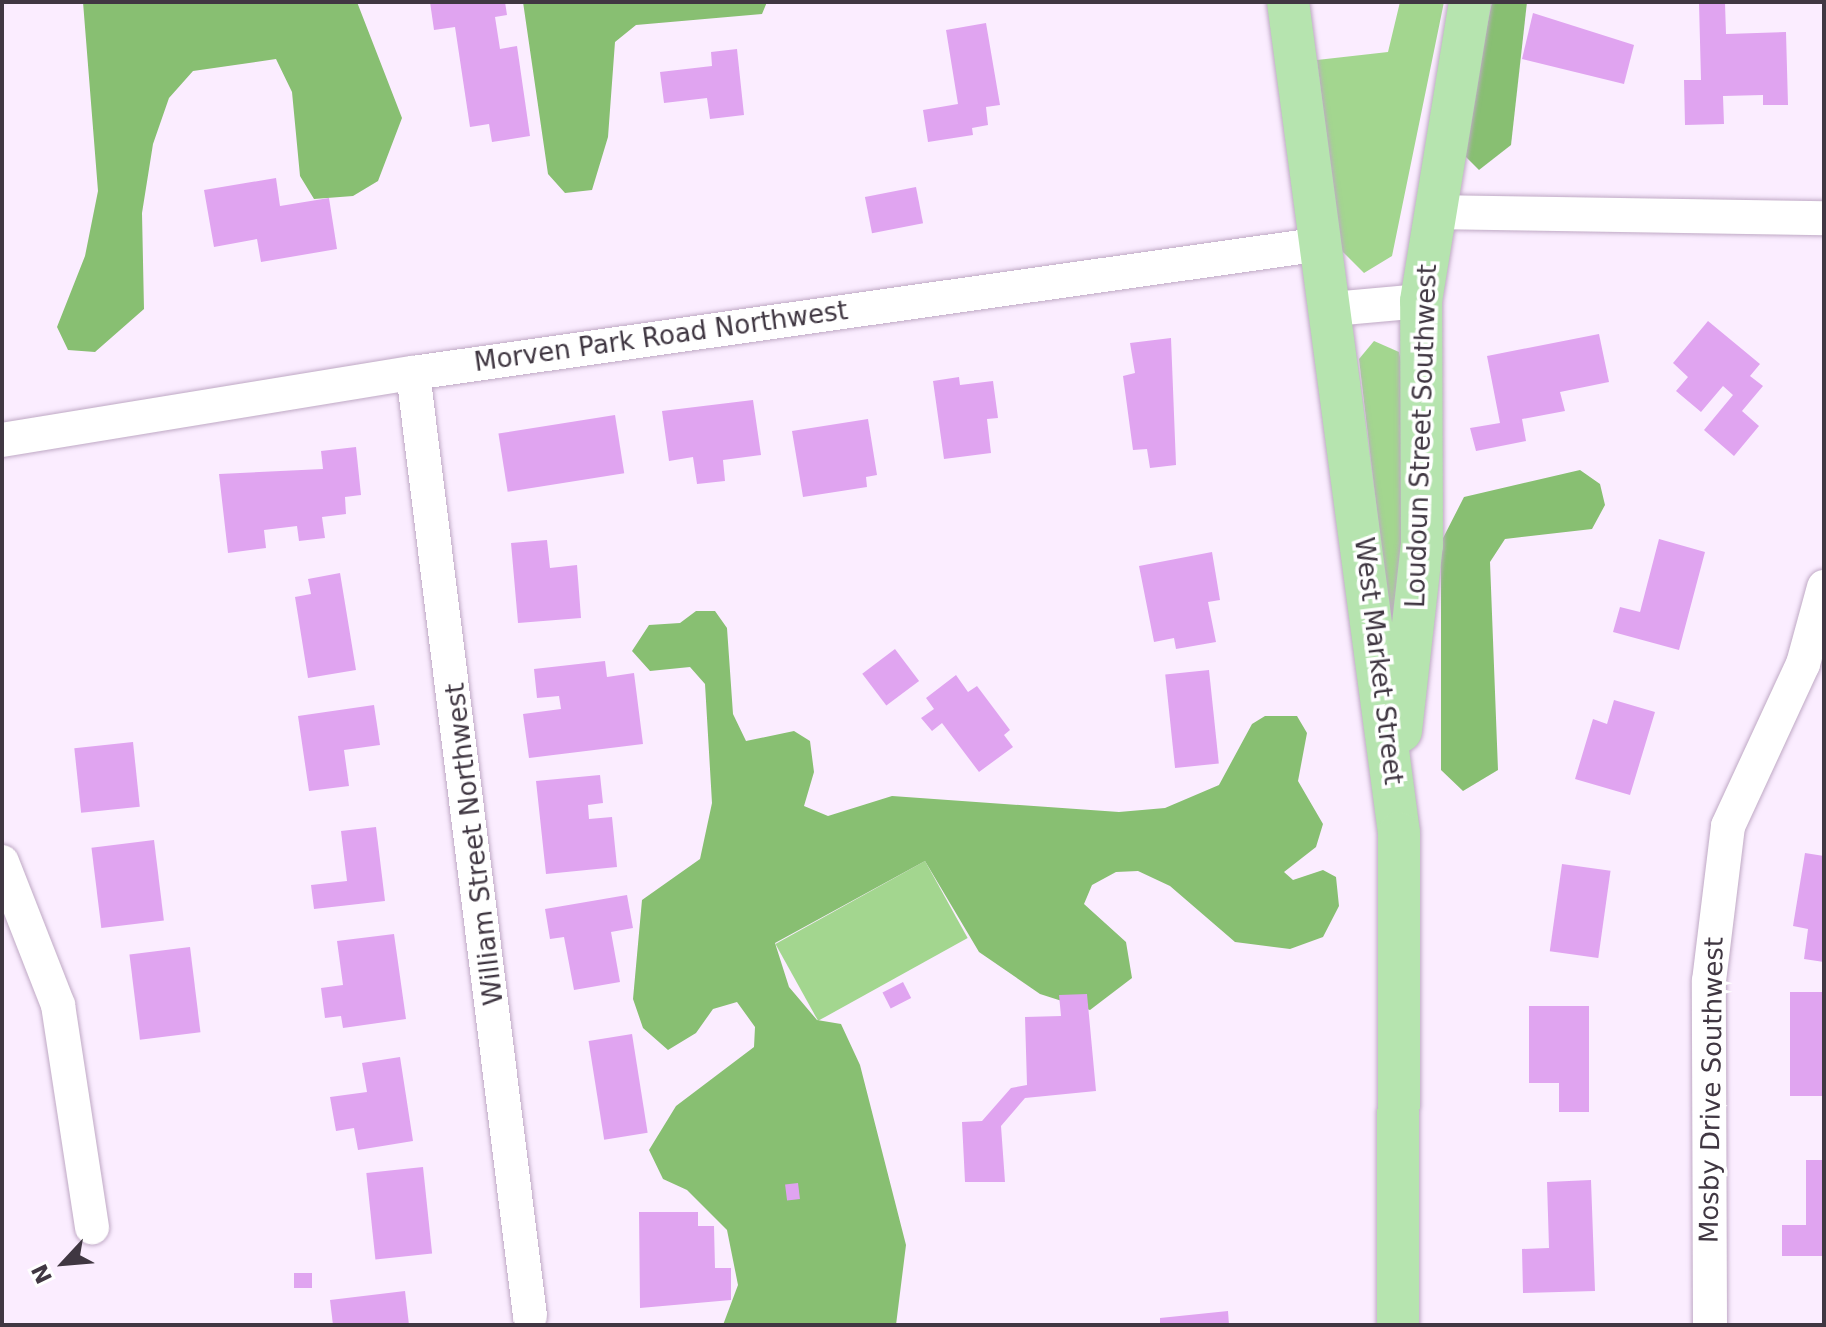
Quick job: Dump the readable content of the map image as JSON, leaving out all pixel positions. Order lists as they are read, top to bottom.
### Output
{
  "streets": {
    "main road": ["Loudoun Street Southwest", "West Market Street"],
    "street": ["Morven Park Road Northwest", "William Street Northwest", "Mosby Drive Southwest"]
  },
  "crossings": [
    ["Morven Park Road Northwest", "West Market Street"],
    ["Morven Park Road Northwest", "William Street Northwest"],
    ["Loudoun Street Southwest", "West Market Street"]
  ],
  "north": "bottom left"
}
